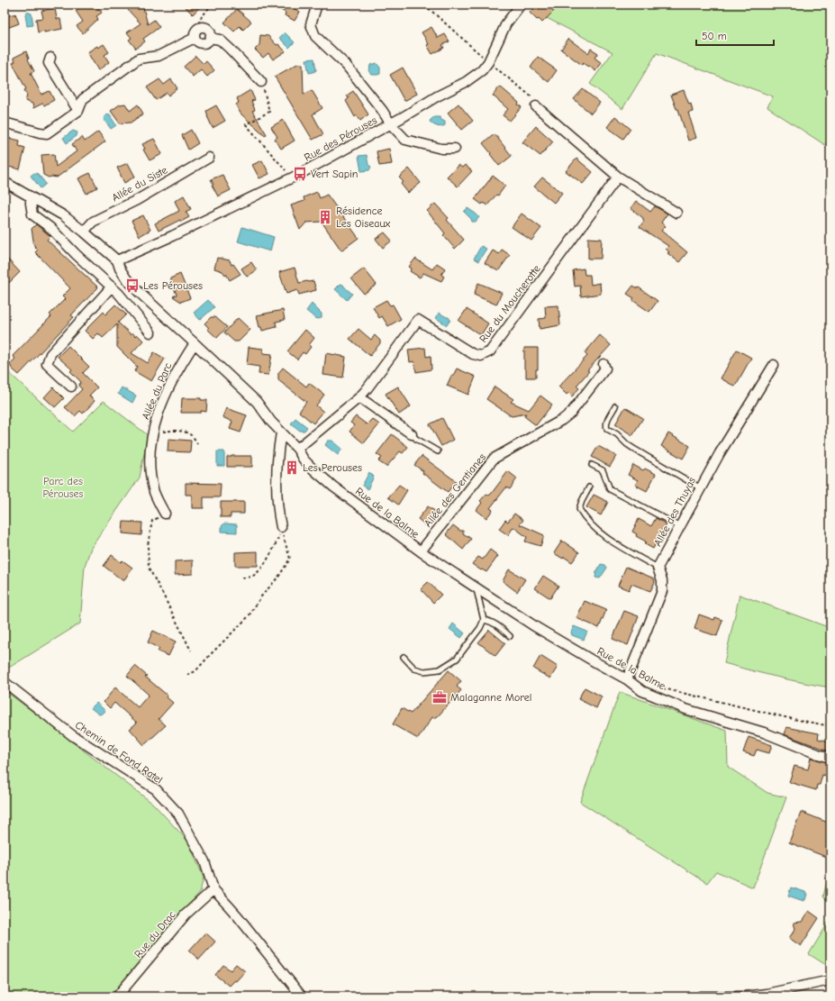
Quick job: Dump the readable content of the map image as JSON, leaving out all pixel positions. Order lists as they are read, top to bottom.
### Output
{
  "streets": {
    "street": [
      "Rue des Pérouses",
      "Allée du Siste",
      "Rue du Moucherotte",
      "Allée du Parc",
      "Allée des Gentianes",
      "Allée des Thuyas",
      "Rue de la Balme",
      "Chemin de Fond Ratel",
      "Rue du Drac"
    ]
  },
  "crossings": [
    ["Rue des Pérouses", "Rue de la Balme"],
    ["Allée du Siste", "Rue de la Balme"],
    ["Rue du Moucherotte", "Rue de la Balme"],
    ["Allée du Parc", "Rue de la Balme"],
    ["Allée des Gentianes", "Rue de la Balme"],
    ["Chemin de Fond Ratel", "Rue du Drac"]
  ],
  "parks": ["Parc des Pérouses"],
  "places": {
    "bus stop": ["Vert Sapin", "Les Pérouses"],
    "building": ["Résidence Les Oiseaux", "Les Perouses"],
    "office": ["Malaganne Morel"]
  },
  "scale_bar": "50 m"
}
